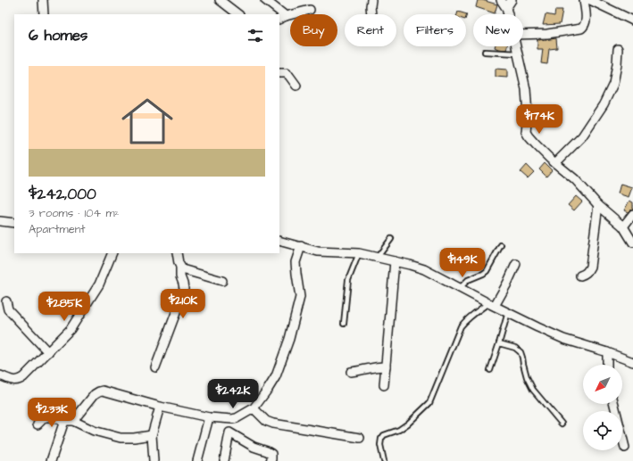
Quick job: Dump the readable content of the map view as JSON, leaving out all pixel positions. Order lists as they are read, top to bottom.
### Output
{
  "north": "bottom left",
  "page": {
    "chip": [
      "Buy",
      "Rent",
      "Filters",
      "New"
    ],
    "heading": "6 homes",
    "list": [
      {
        "name": "$242,000",
        "note": "3 rooms · 104 m² · Apartment"
      }
    ],
    "price": [
      "$174K",
      "$149K",
      "$210K",
      "$285K",
      "$242K",
      "$233K"
    ]
  }
}
